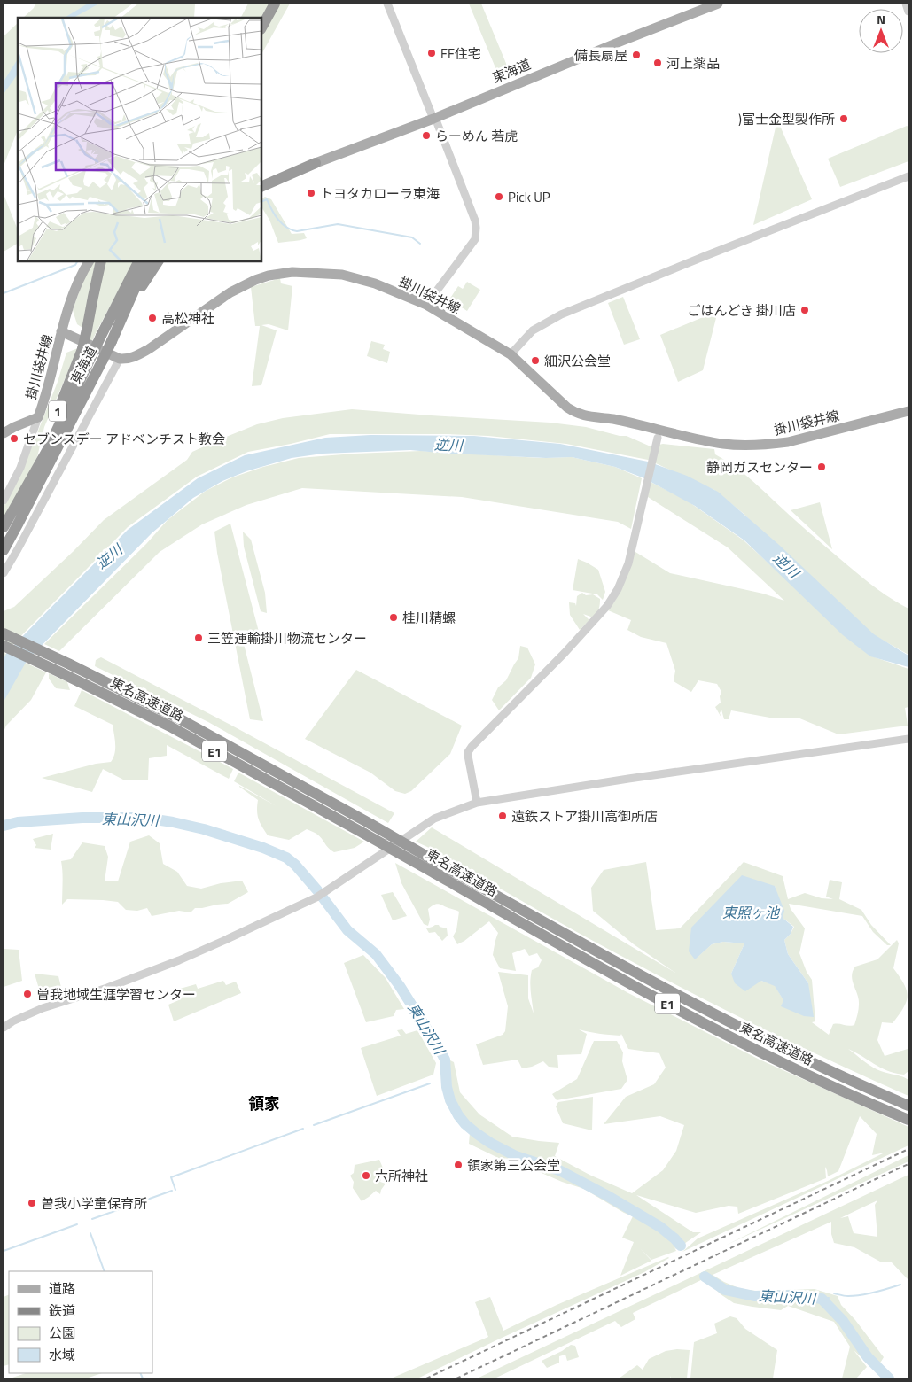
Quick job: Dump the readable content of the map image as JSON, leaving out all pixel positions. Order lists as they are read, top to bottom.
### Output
{
  "streets": {
    "highway": [
      "東海道",
      "1",
      "東名高速道路",
      "E1"
    ],
    "main road": ["掛川袋井線"]
  },
  "crossings": [
    ["東海道", "1"]
  ],
  "districts": ["領家"],
  "water": ["逆川", "東山沢川", "東照ヶ池"],
  "places": [
    "FF住宅",
    "備長扇屋",
    "河上薬品",
    ")富士金型製作所",
    "らーめん 若虎",
    "トヨタカローラ東海",
    "Pick UP",
    "ごはんどき 掛川店",
    "高松神社",
    "細沢公会堂",
    "セブンスデー アドベンチスト教会",
    "静岡ガスセンター",
    "桂川精螺",
    "三笠運輸掛川物流センター",
    "遠鉄ストア掛川高御所店",
    "曽我地域生涯学習センター",
    "領家第三公会堂",
    "六所神社",
    "曽我小学童保育所"
  ],
  "legend": [
    "道路",
    "鉄道",
    "公園",
    "水域"
  ],
  "north": "top"
}
